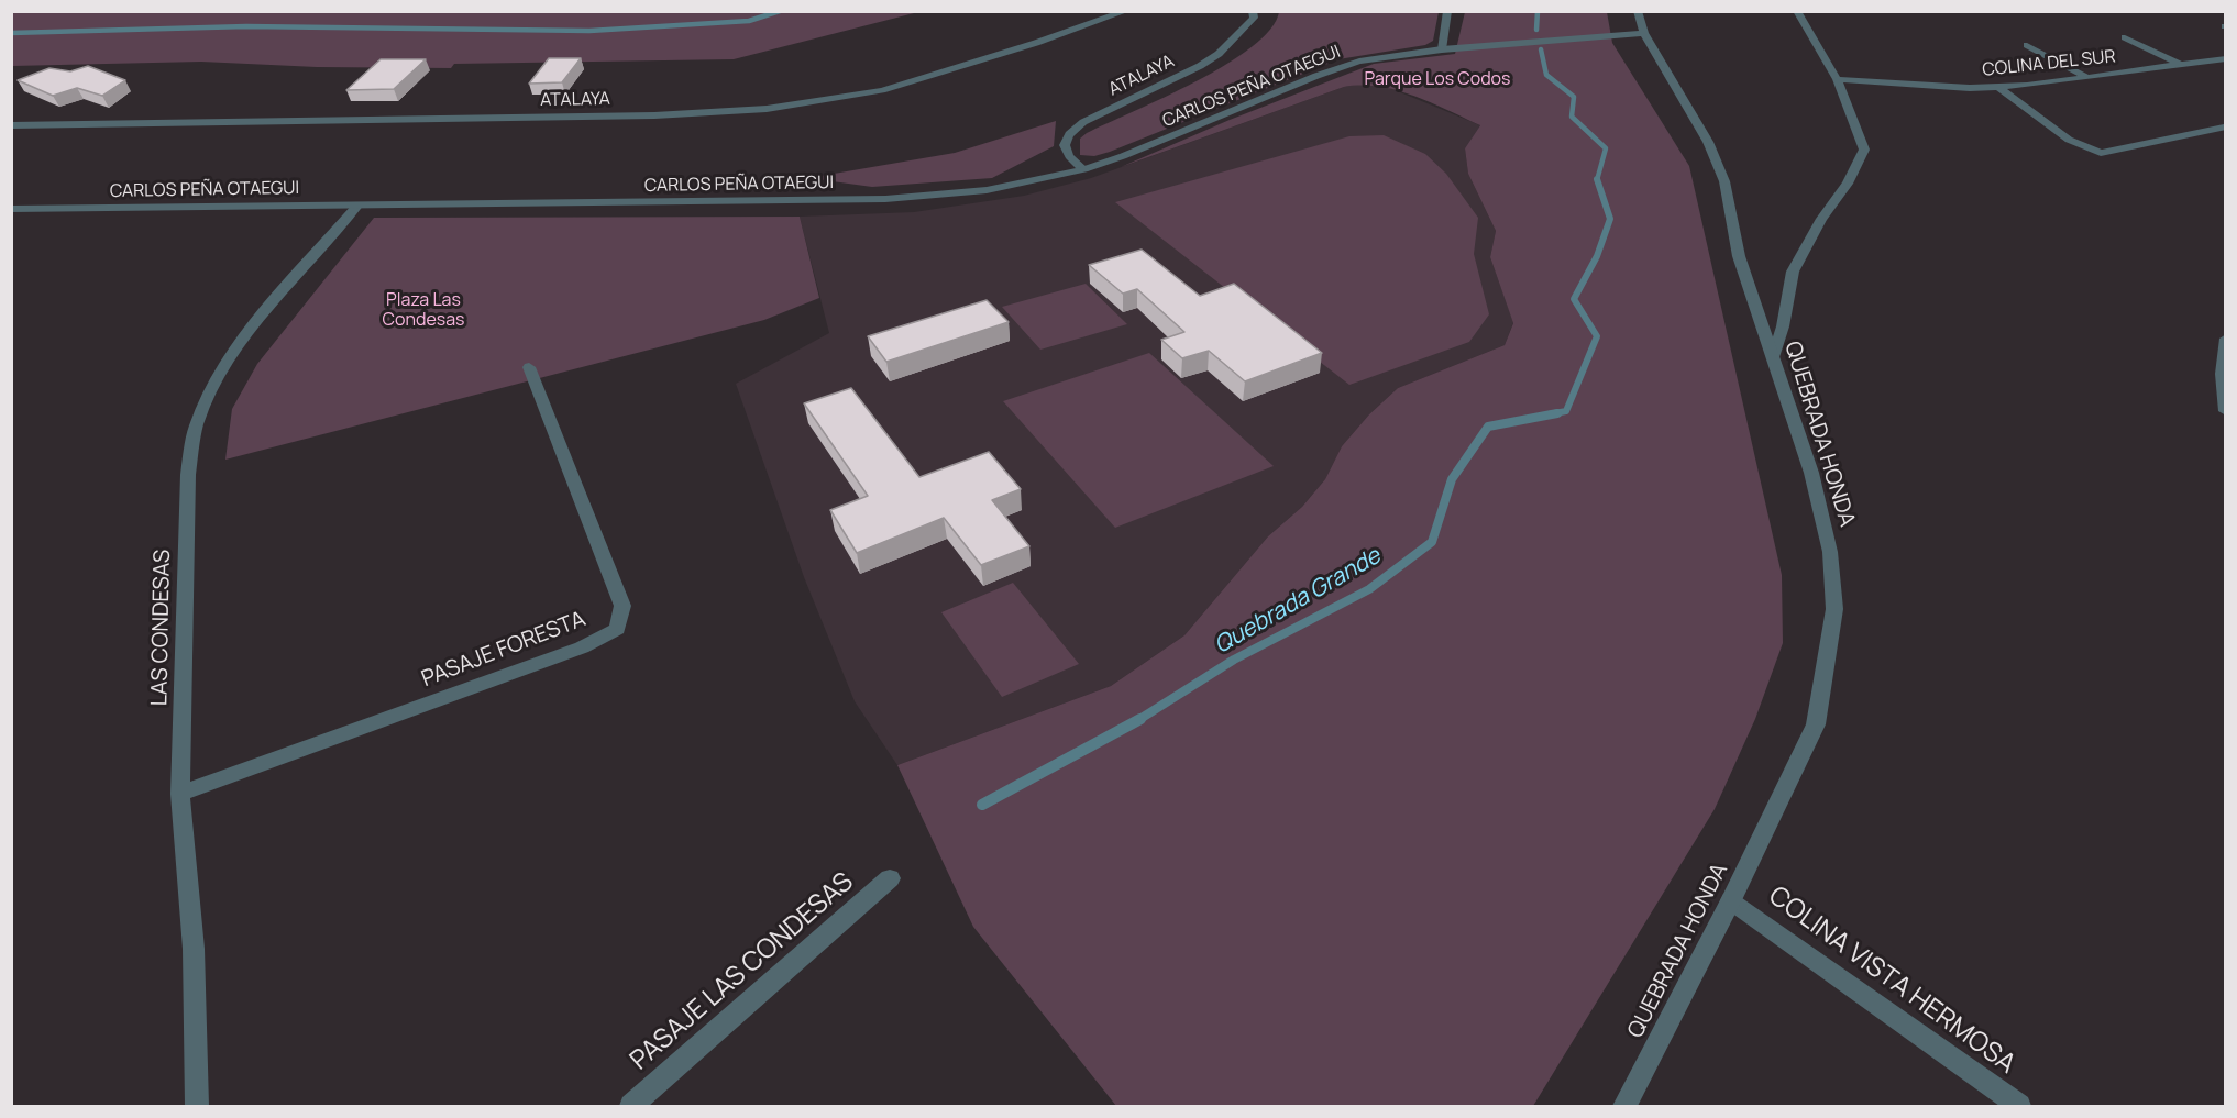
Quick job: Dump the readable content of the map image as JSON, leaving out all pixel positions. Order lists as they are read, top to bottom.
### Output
{
  "streets": {
    "street": [
      "COLINA DEL SUR",
      "ATALAYA",
      "CARLOS PEÑA OTAEGUI",
      "QUEBRADA HONDA",
      "LAS CONDESAS",
      "PASAJE FORESTA",
      "PASAJE LAS CONDESAS",
      "COLINA VISTA HERMOSA"
    ]
  },
  "crossings": [
    ["ATALAYA", "CARLOS PEÑA OTAEGUI"],
    ["CARLOS PEÑA OTAEGUI", "QUEBRADA HONDA"],
    ["CARLOS PEÑA OTAEGUI", "LAS CONDESAS"],
    ["QUEBRADA HONDA", "COLINA VISTA HERMOSA"],
    ["LAS CONDESAS", "PASAJE FORESTA"]
  ],
  "water": ["Quebrada Grande"],
  "parks": ["Parque Los Codos", "Plaza Las Condesas"]
}
